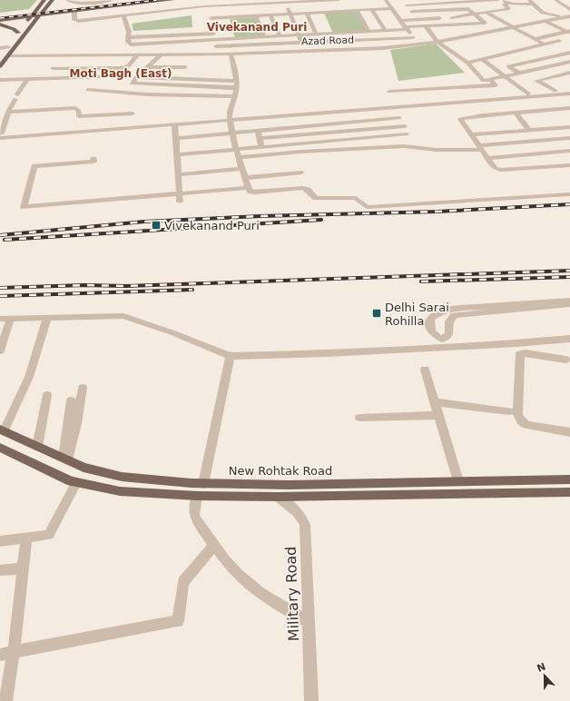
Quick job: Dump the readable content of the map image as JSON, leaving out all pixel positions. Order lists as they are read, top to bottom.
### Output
{
  "streets": {
    "main road": ["New Rohtak Road"],
    "street": ["Azad Road", "Military Road"]
  },
  "districts": ["Vivekanand Puri", "Moti Bagh (East)"],
  "places": {
    "transit": ["Vivekanand Puri", "Delhi Sarai Rohilla"]
  },
  "north": "top"
}
